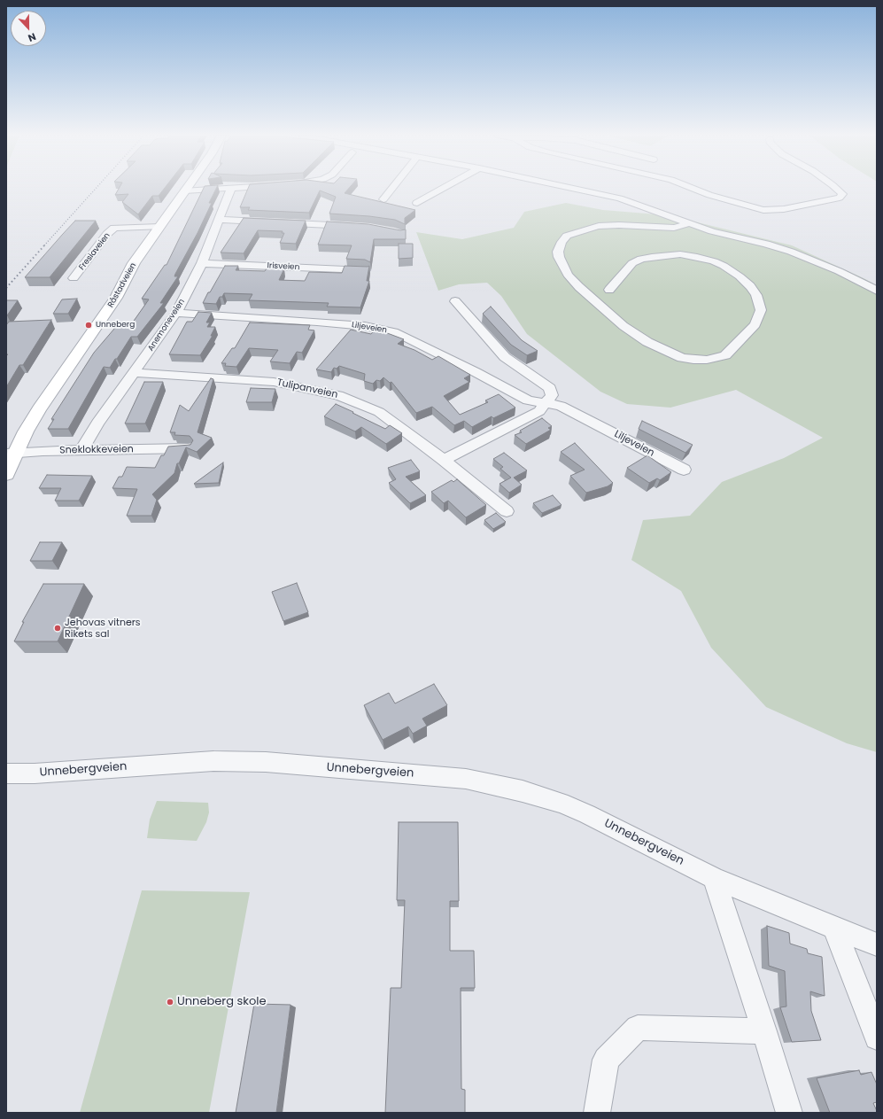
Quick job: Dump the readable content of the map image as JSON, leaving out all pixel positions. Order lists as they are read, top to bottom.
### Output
{
  "streets": {
    "main road": ["Råstadveien"],
    "street": [
      "Fresiaveien",
      "Irisveien",
      "Anemoneveien",
      "Liljeveien",
      "Tulipanveien",
      "Sneklokkeveien",
      "Unnebergveien"
    ]
  },
  "crossings": [
    ["Fresiaveien", "Råstadveien"],
    ["Irisveien", "Anemoneveien"],
    ["Råstadveien", "Sneklokkeveien"],
    ["Anemoneveien", "Liljeveien"],
    ["Anemoneveien", "Tulipanveien"],
    ["Anemoneveien", "Sneklokkeveien"]
  ],
  "places": ["Unneberg", "Jehovas vitners Rikets sal", "Unneberg skole"],
  "north": "bottom"
}
